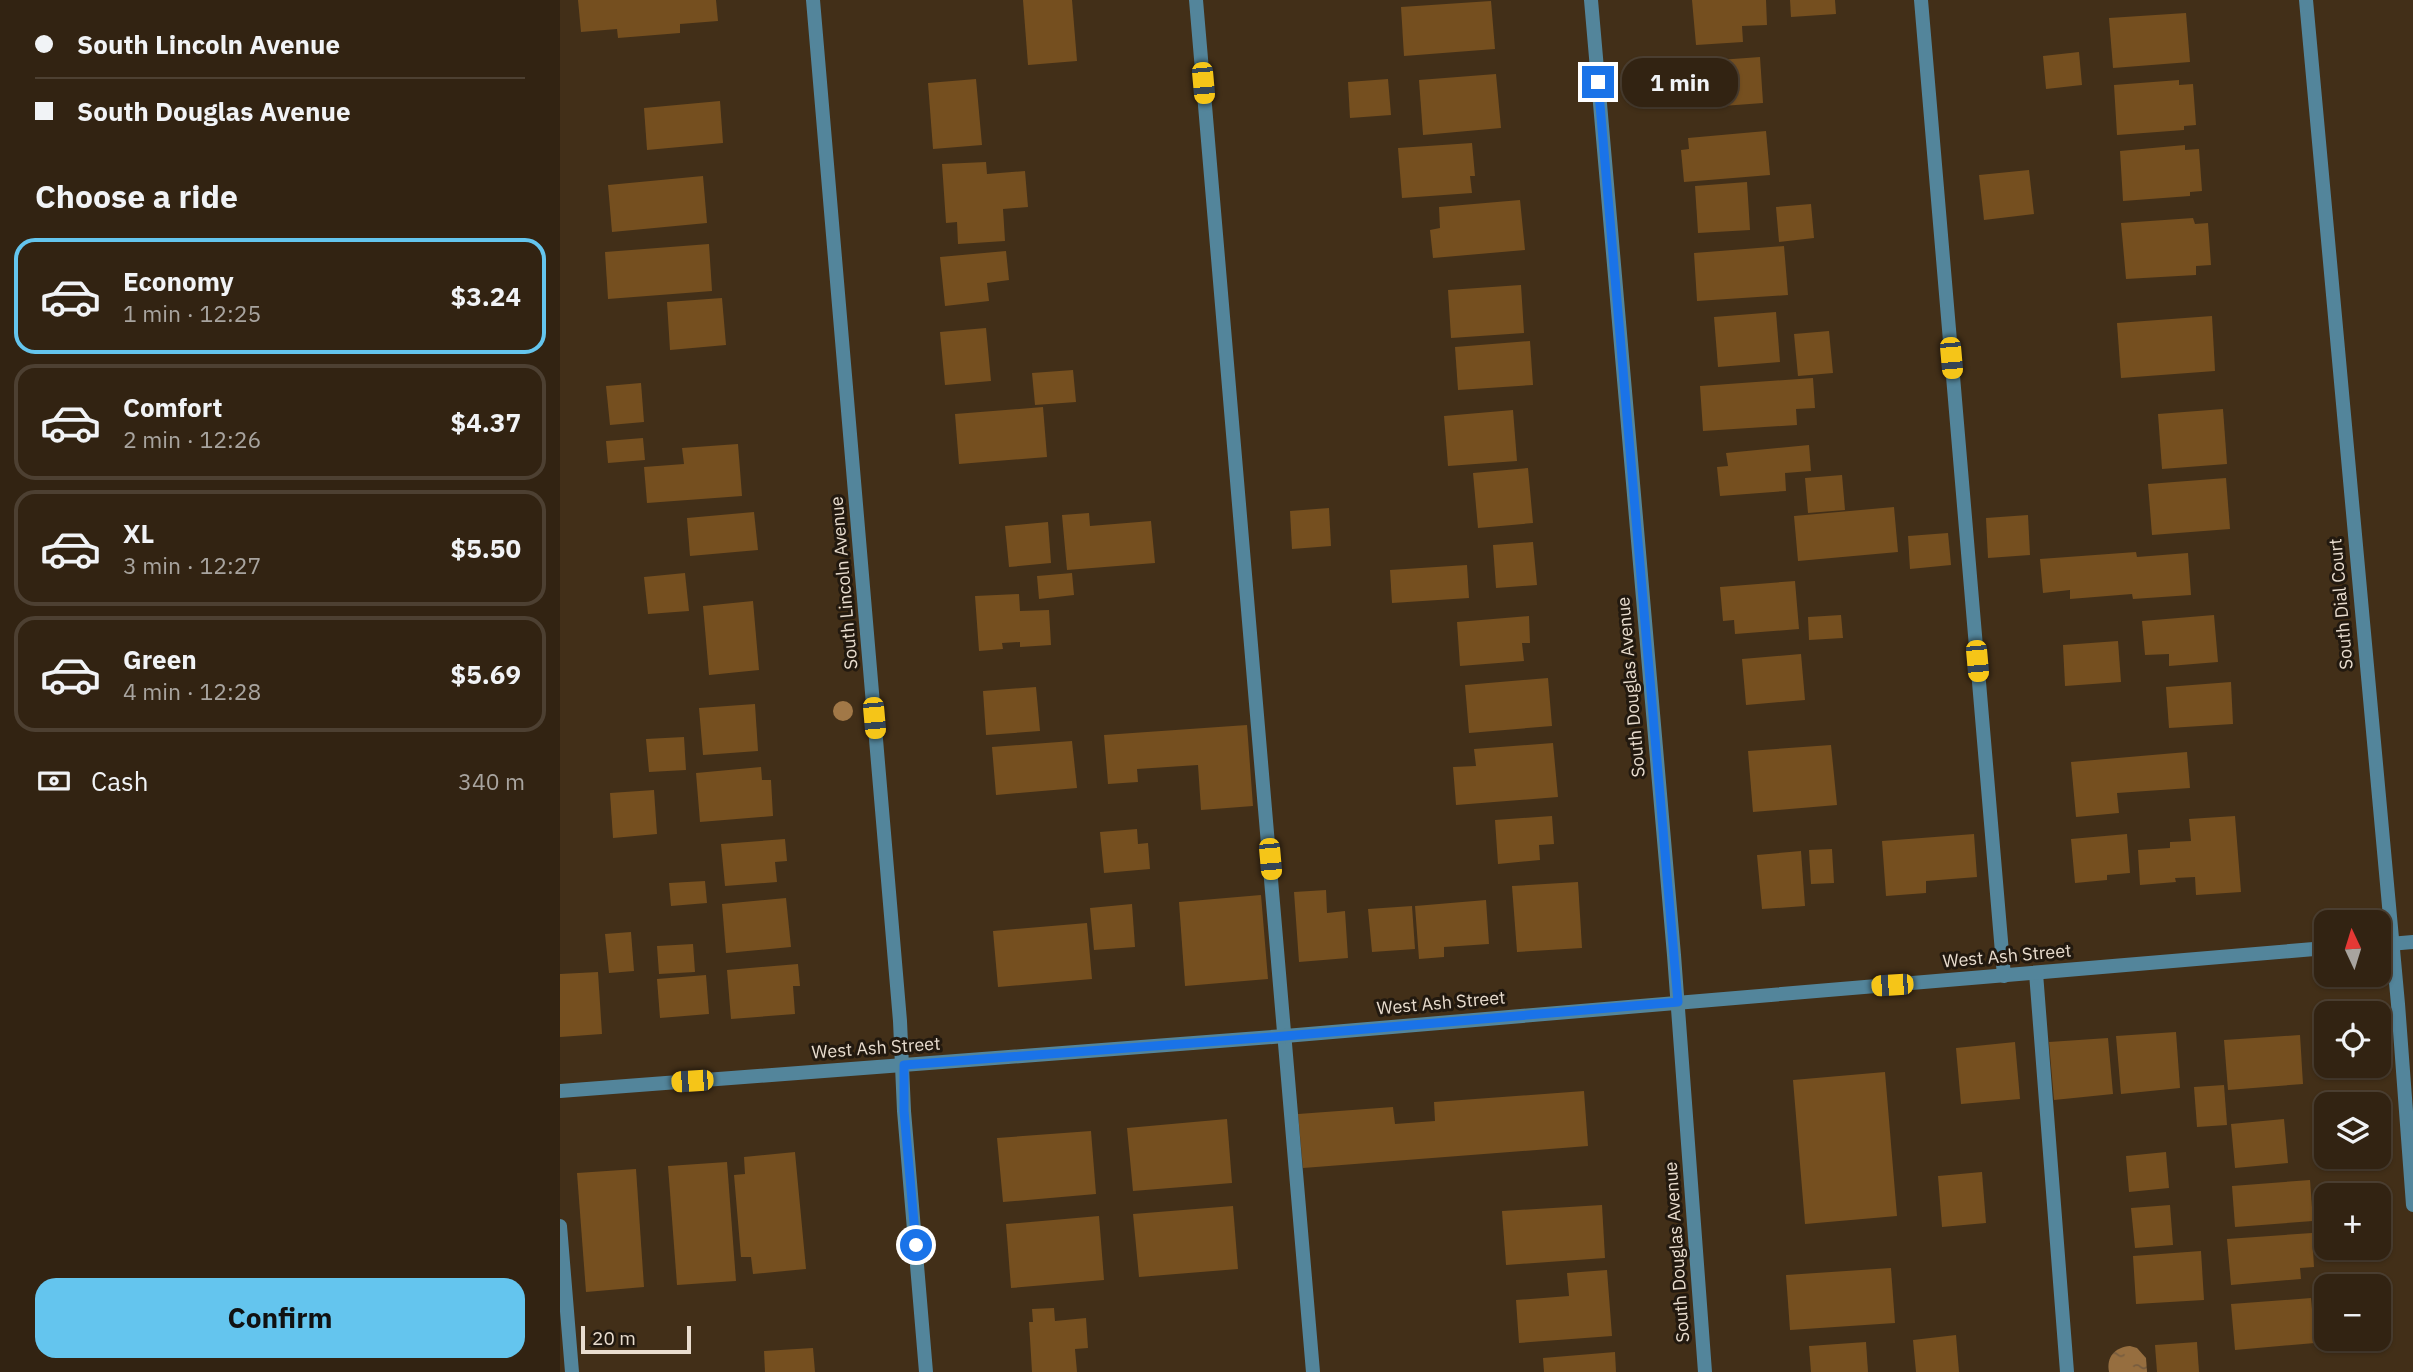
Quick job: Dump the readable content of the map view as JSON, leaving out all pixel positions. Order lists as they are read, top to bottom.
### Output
{
  "streets": {
    "street": [
      "South Lincoln Avenue",
      "South Dial Court",
      "South Douglas Avenue",
      "West Ash Street"
    ]
  },
  "crossings": [
    ["South Lincoln Avenue", "West Ash Street"],
    ["South Douglas Avenue", "West Ash Street"]
  ],
  "scale_bar": "20 m",
  "north": "top",
  "page": {
    "banner": ["South Lincoln Avenue", "South Douglas Avenue"],
    "bubble": "1 min",
    "heading": "Choose a ride",
    "list": [
      {
        "name": "Economy",
        "note": "1 min · 12:25",
        "value": "$3.24"
      },
      {
        "name": "Comfort",
        "note": "2 min · 12:26",
        "value": "$4.37"
      },
      {
        "name": "XL",
        "note": "3 min · 12:27",
        "value": "$5.50"
      },
      {
        "name": "Green",
        "note": "4 min · 12:28",
        "value": "$5.69"
      }
    ],
    "pay": ["Cash", "340 m"],
    "map_buttons": ["+", "−"],
    "buttons": "Confirm",
    "scale": "20 m"
  }
}
